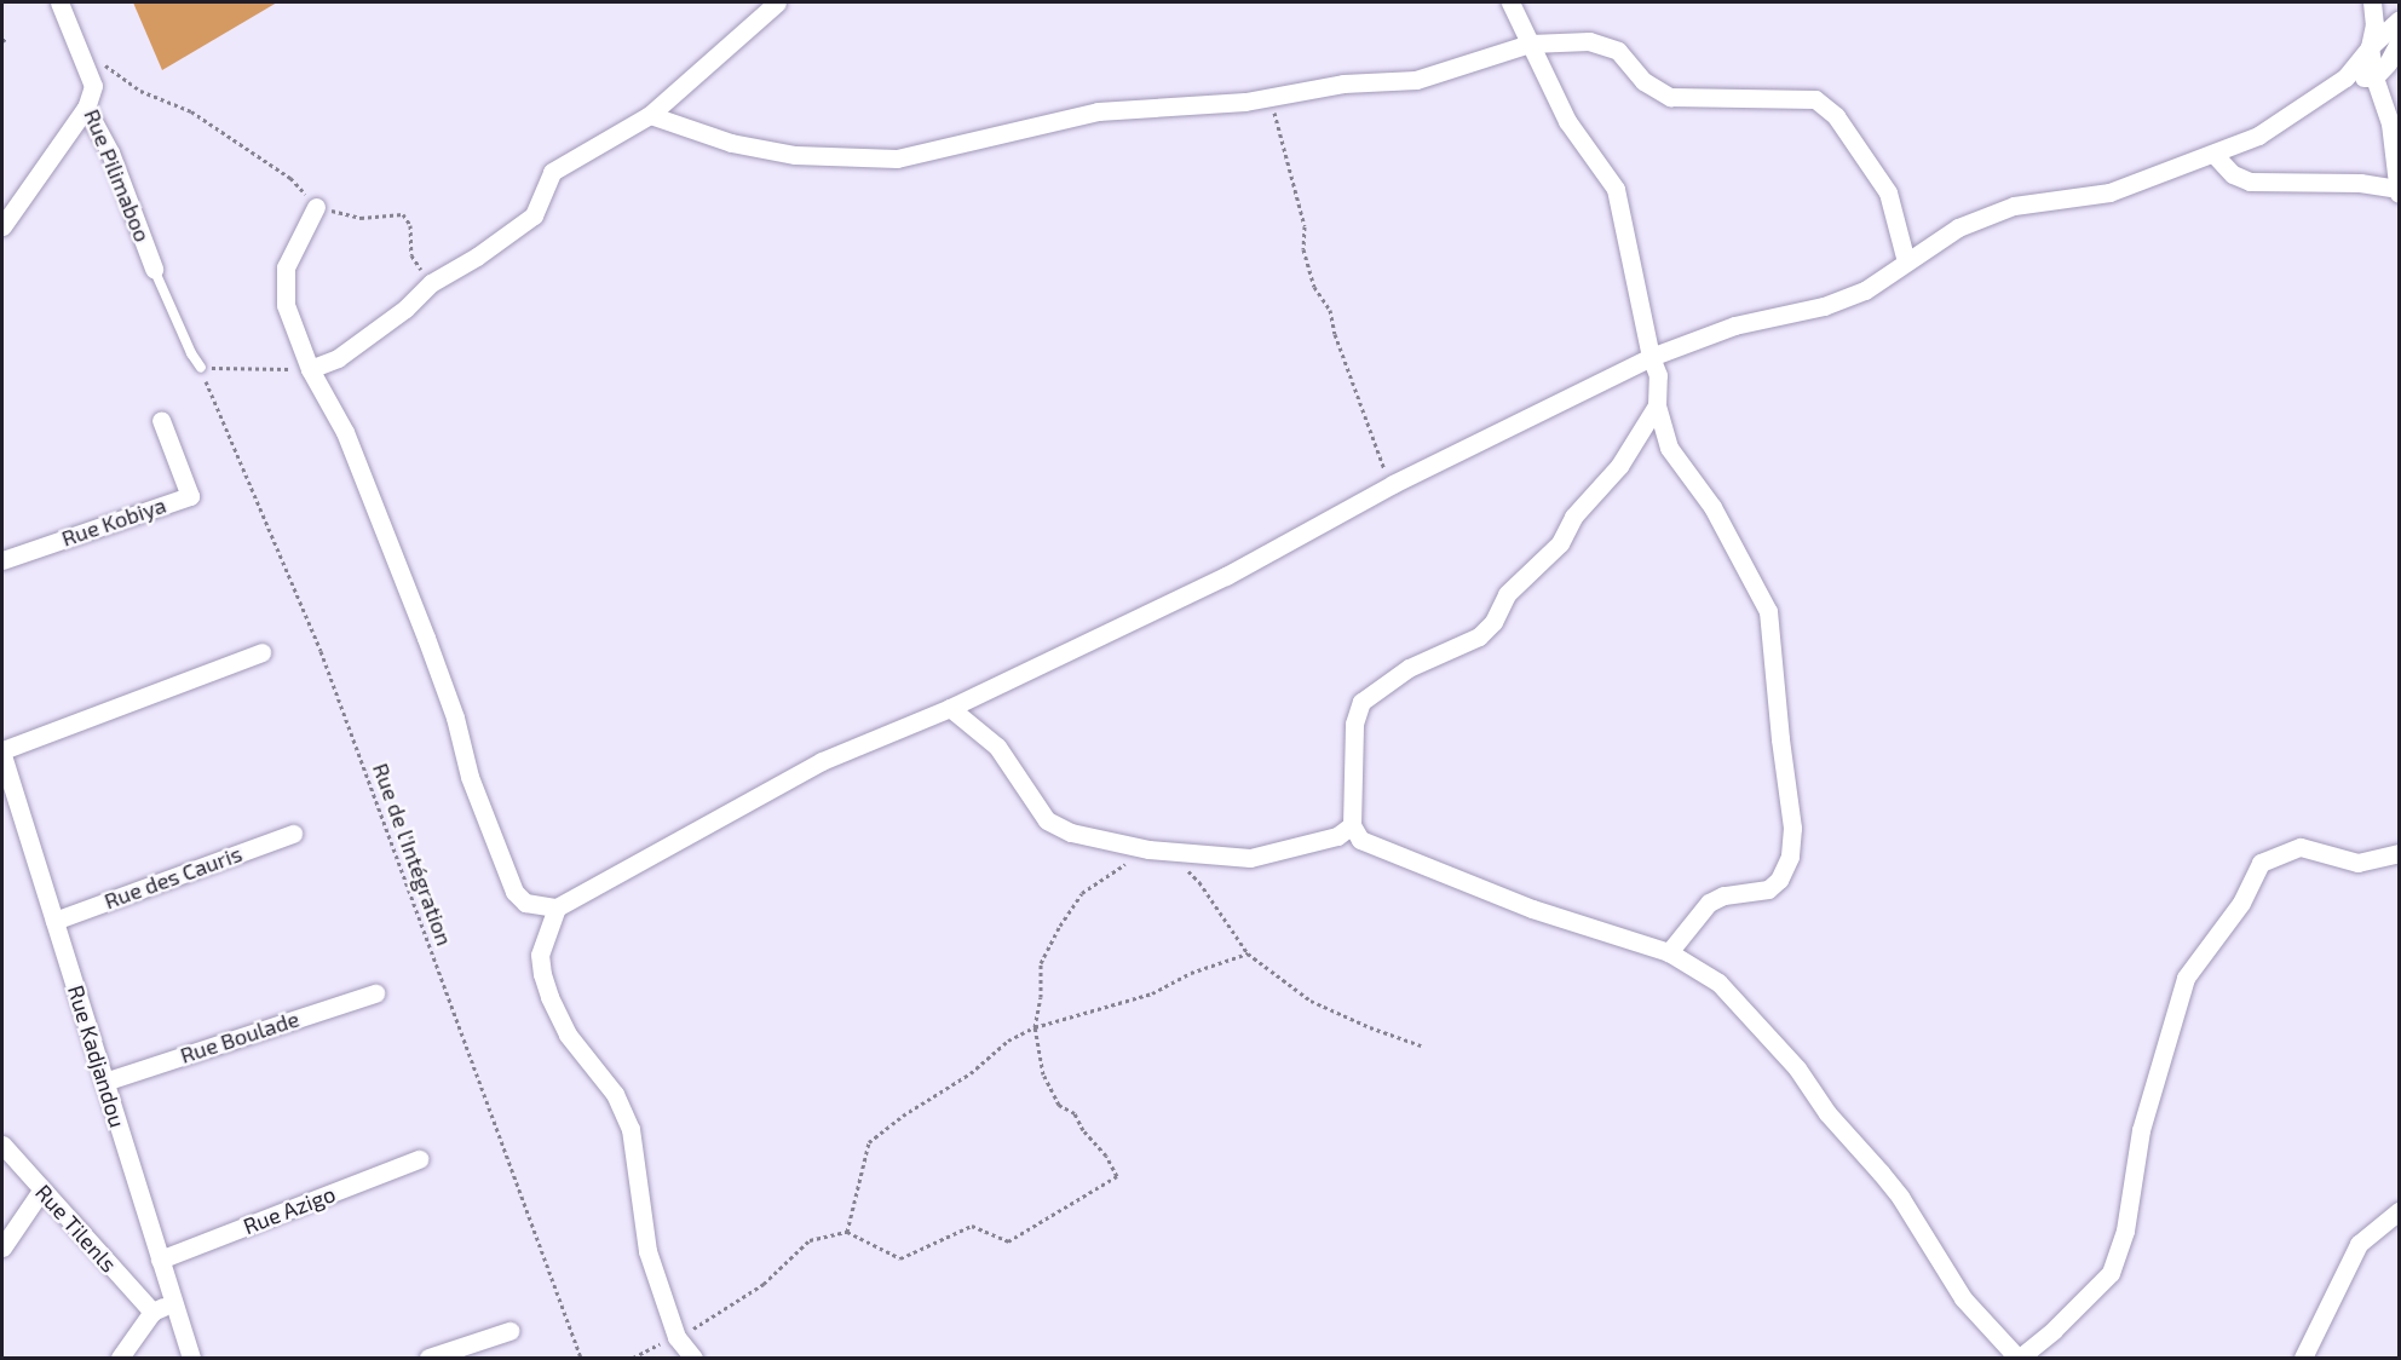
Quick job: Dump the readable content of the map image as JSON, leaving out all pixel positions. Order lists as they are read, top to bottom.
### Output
{
  "streets": {
    "street": [
      "Rue Pilimaboo",
      "Rue Kobiya",
      "Rue des Cauris",
      "Rue Boulade",
      "Rue Kadjandou",
      "Rue Azigo",
      "Rue Tilenls"
    ],
    "path": ["Rue de l'Intégration"]
  },
  "crossings": [
    ["Rue des Cauris", "Rue Kadjandou"],
    ["Rue Boulade", "Rue Kadjandou"],
    ["Rue Kadjandou", "Rue Azigo"]
  ]
}
